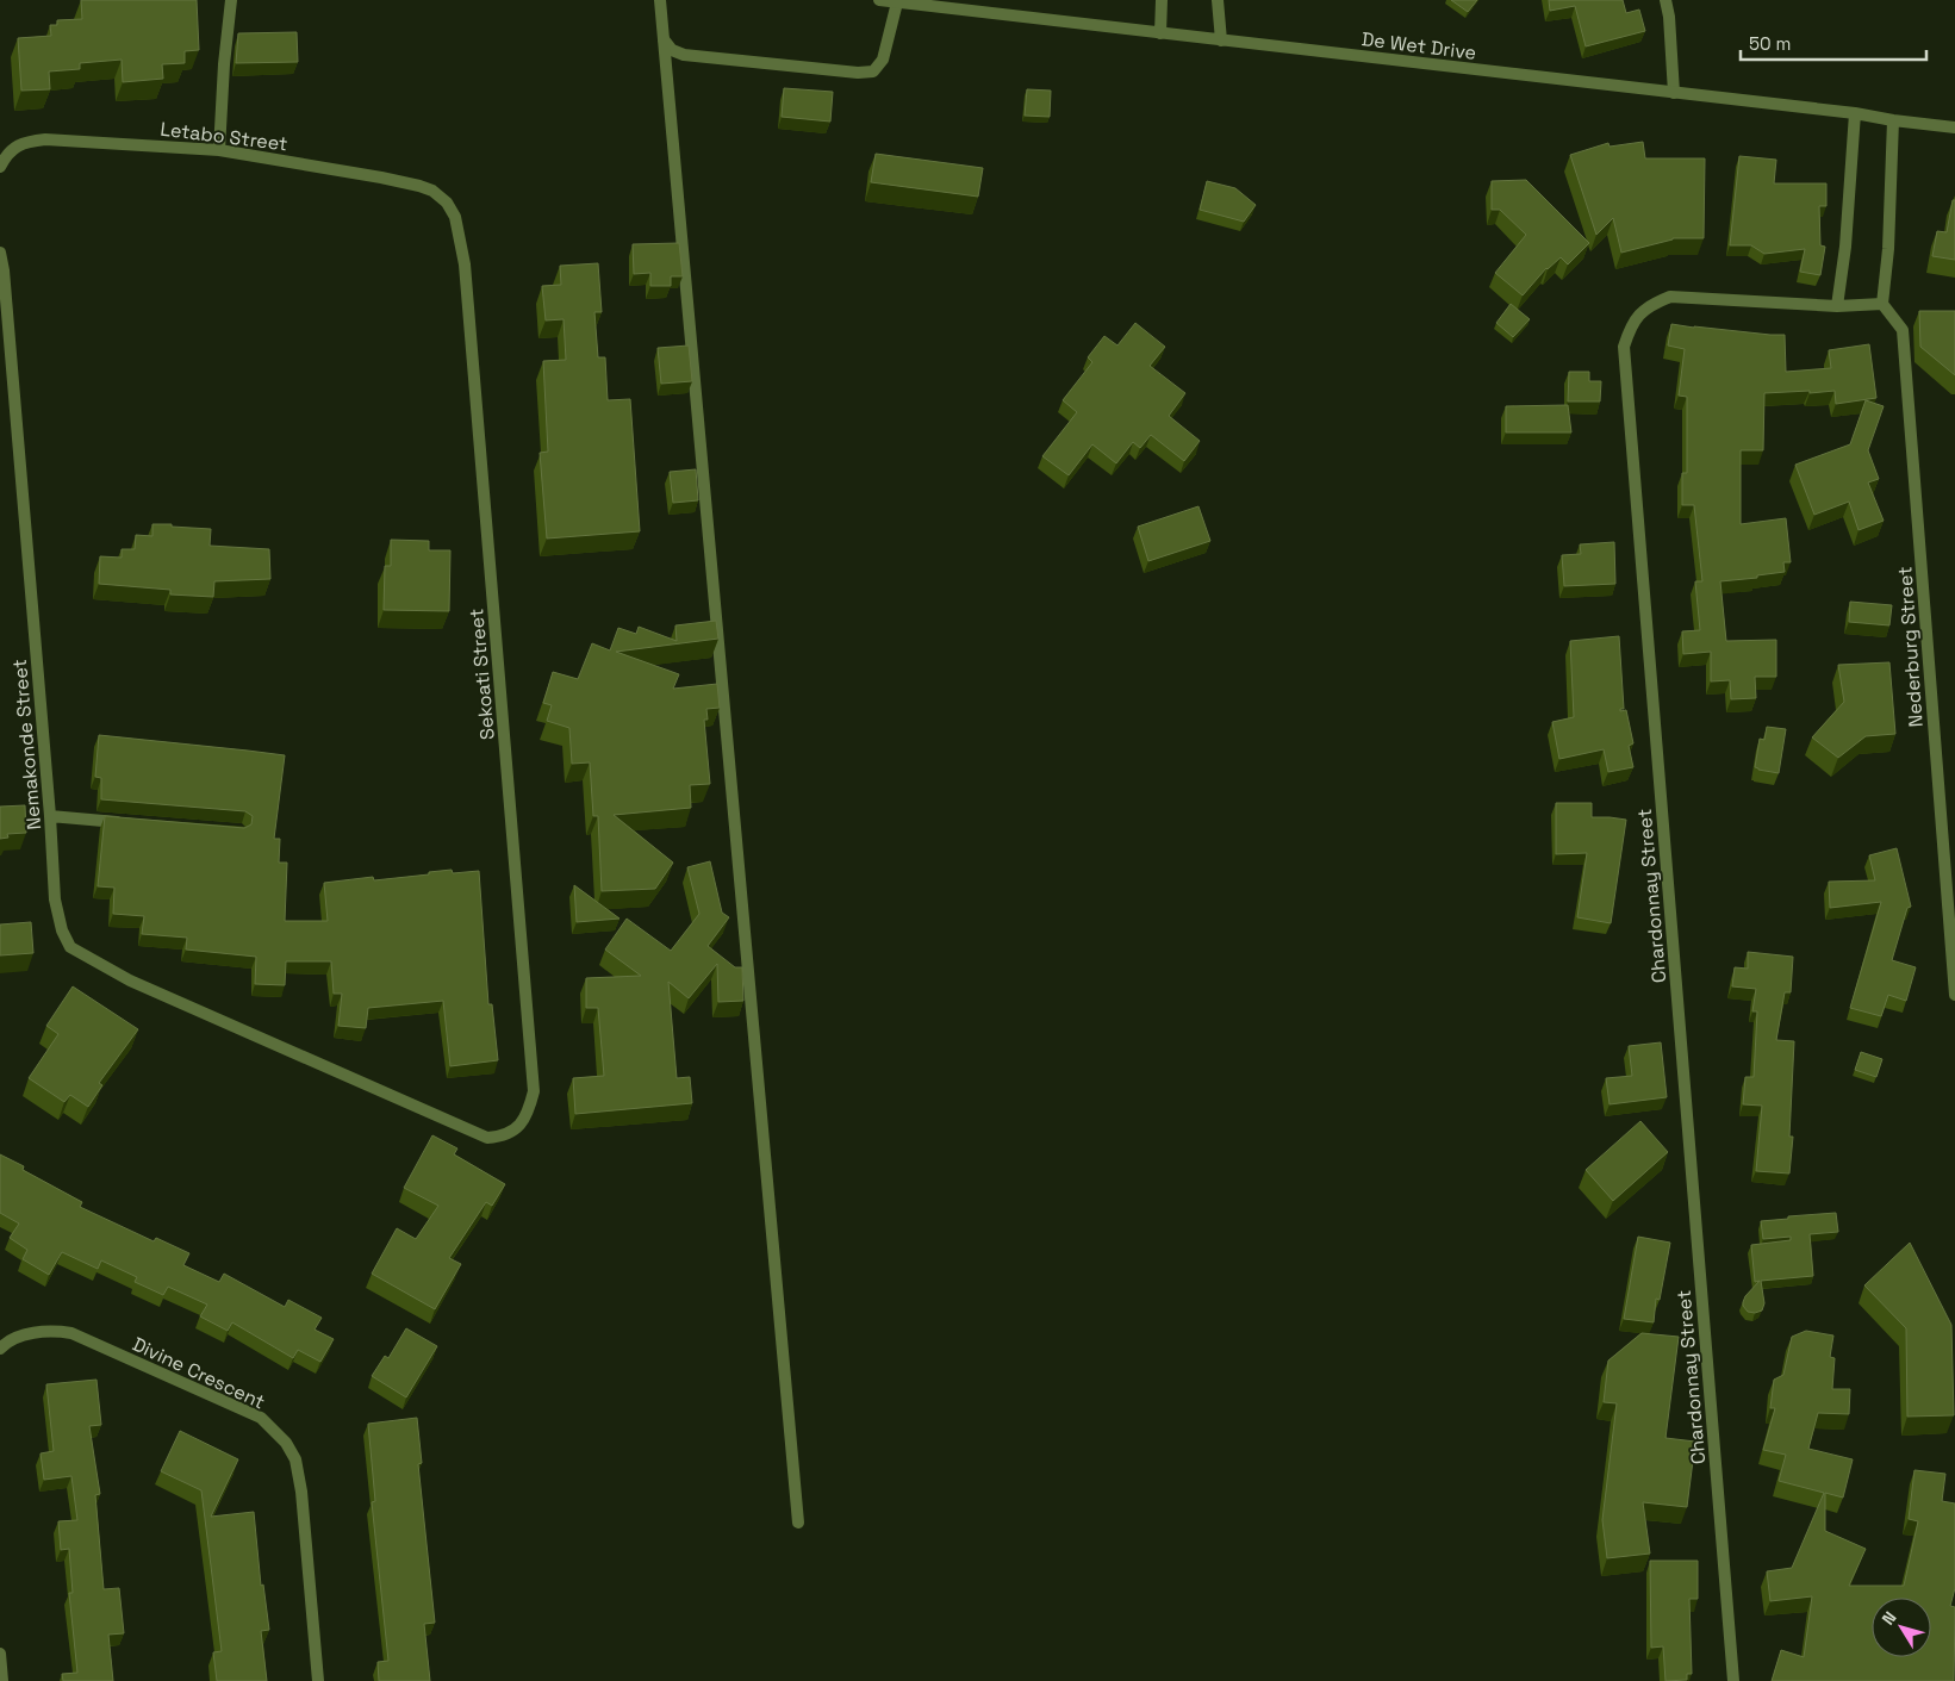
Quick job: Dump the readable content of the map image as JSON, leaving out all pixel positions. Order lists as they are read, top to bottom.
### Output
{
  "streets": {
    "street": [
      "De Wet Drive",
      "Letabo Street",
      "Nederburg Street",
      "Sekoati Street",
      "Nemakonde Street",
      "Chardonnay Street",
      "Divine Crescent"
    ]
  },
  "crossings": [
    ["Letabo Street", "Sekoati Street"],
    ["Sekoati Street", "Nemakonde Street"]
  ],
  "scale_bar": "50 m",
  "north": "top left"
}
